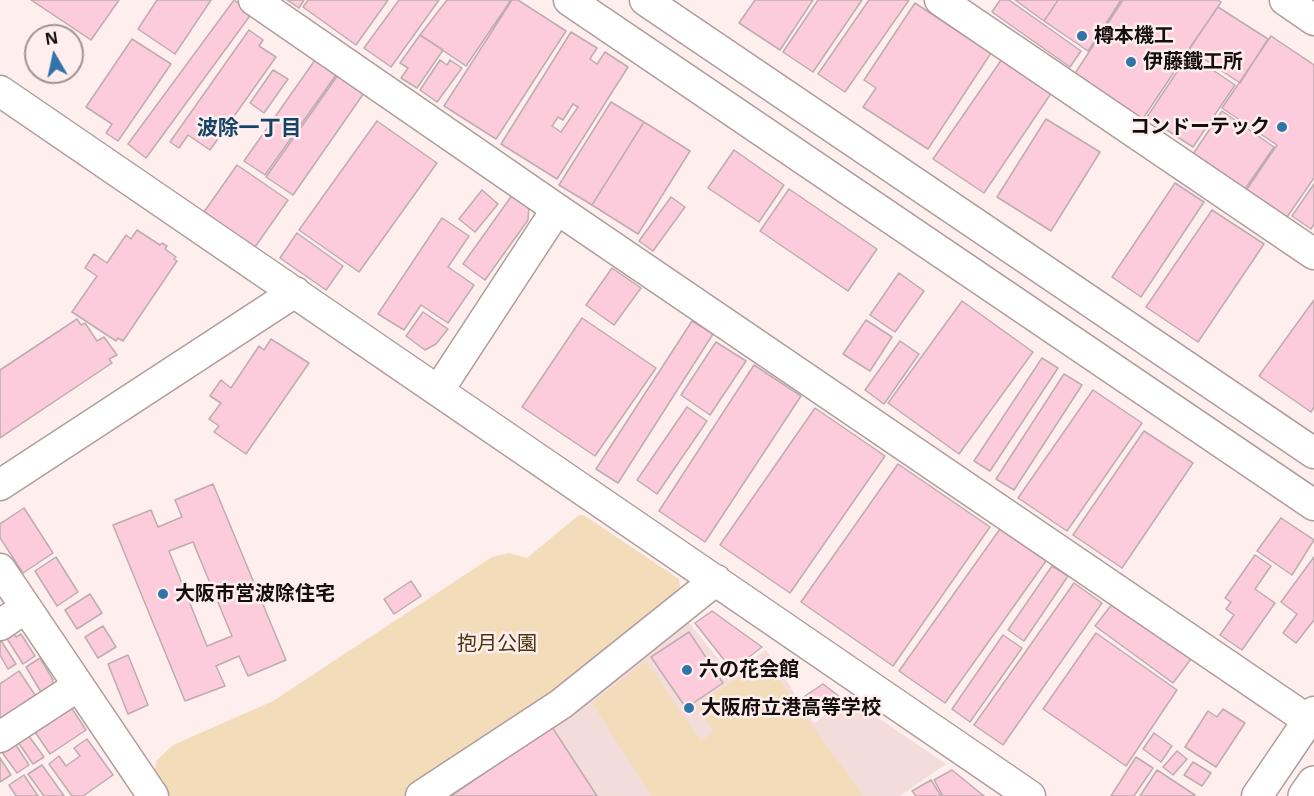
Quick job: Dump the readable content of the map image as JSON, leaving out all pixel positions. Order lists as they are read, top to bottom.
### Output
{
  "districts": ["波除一丁目"],
  "parks": ["抱月公園"],
  "places": [
    "樽本機工",
    "伊藤鐵工所",
    "コンドーテック",
    "大阪市営波除住宅",
    "六の花会館",
    "大阪府立港高等学校"
  ],
  "north": "top"
}
